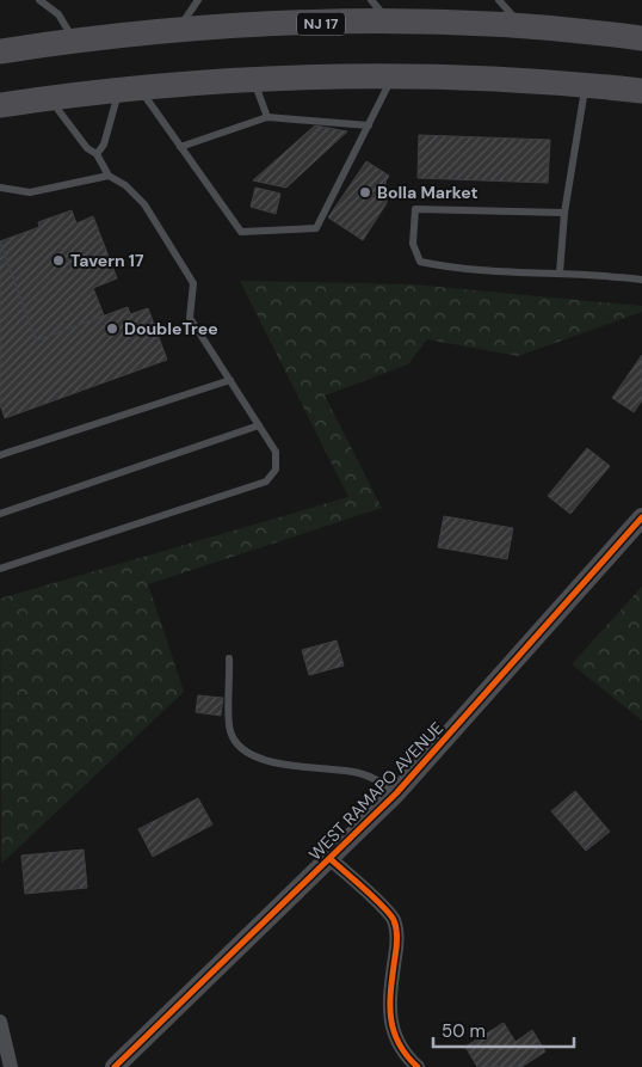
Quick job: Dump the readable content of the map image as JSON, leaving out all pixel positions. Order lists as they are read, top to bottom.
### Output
{
  "streets": {
    "highway": ["NJ 17"],
    "street": ["WEST RAMAPO AVENUE"]
  },
  "places": ["Bolla Market", "Tavern 17", "DoubleTree"],
  "scale_bar": "50 m"
}
